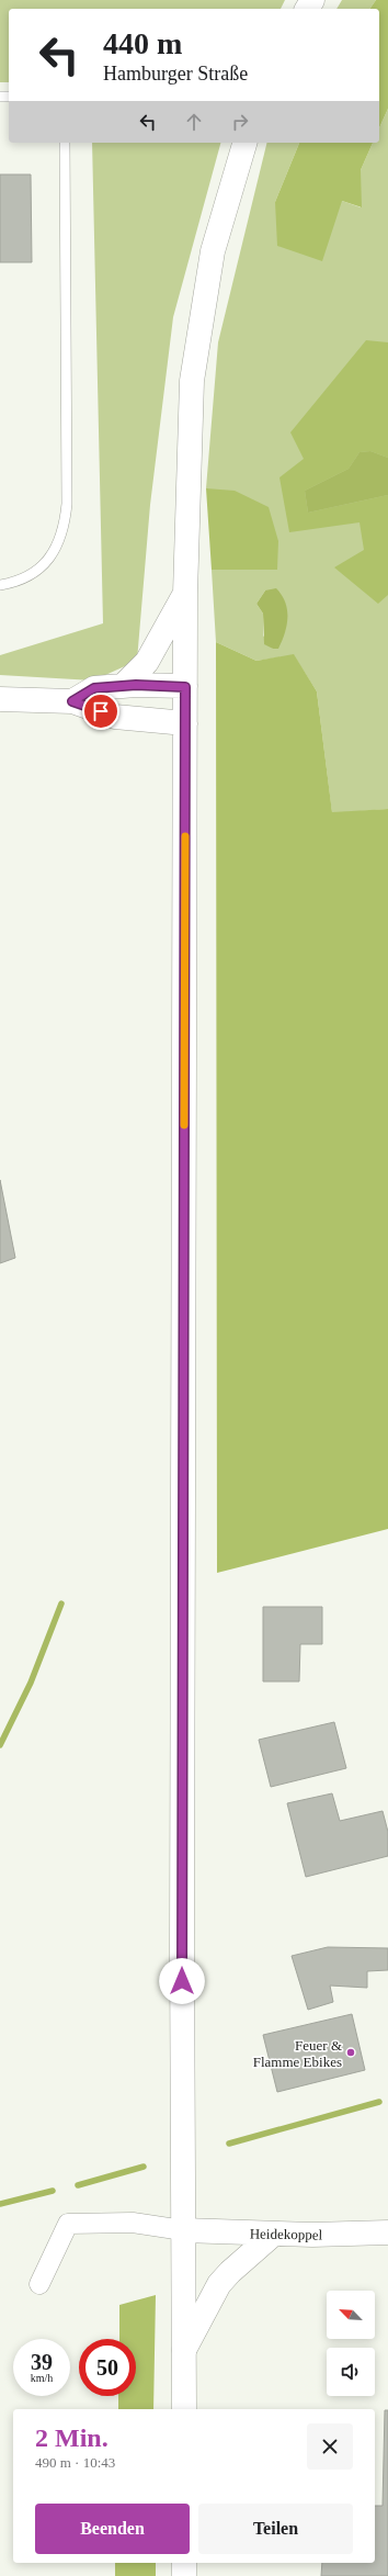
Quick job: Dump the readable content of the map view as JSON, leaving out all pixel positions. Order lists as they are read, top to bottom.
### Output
{
  "streets": {
    "main road": ["Heidekoppel"]
  },
  "places": ["Feuer & Flamme Ebikes"],
  "north": "top left",
  "page": {
    "turn": ["440 m", "Hamburger Straße"],
    "speed": "39 km/h",
    "limit": "50",
    "heading": ["2 Min.", "490 m · 10:43"],
    "buttons": ["Beenden", "Teilen"]
  }
}
